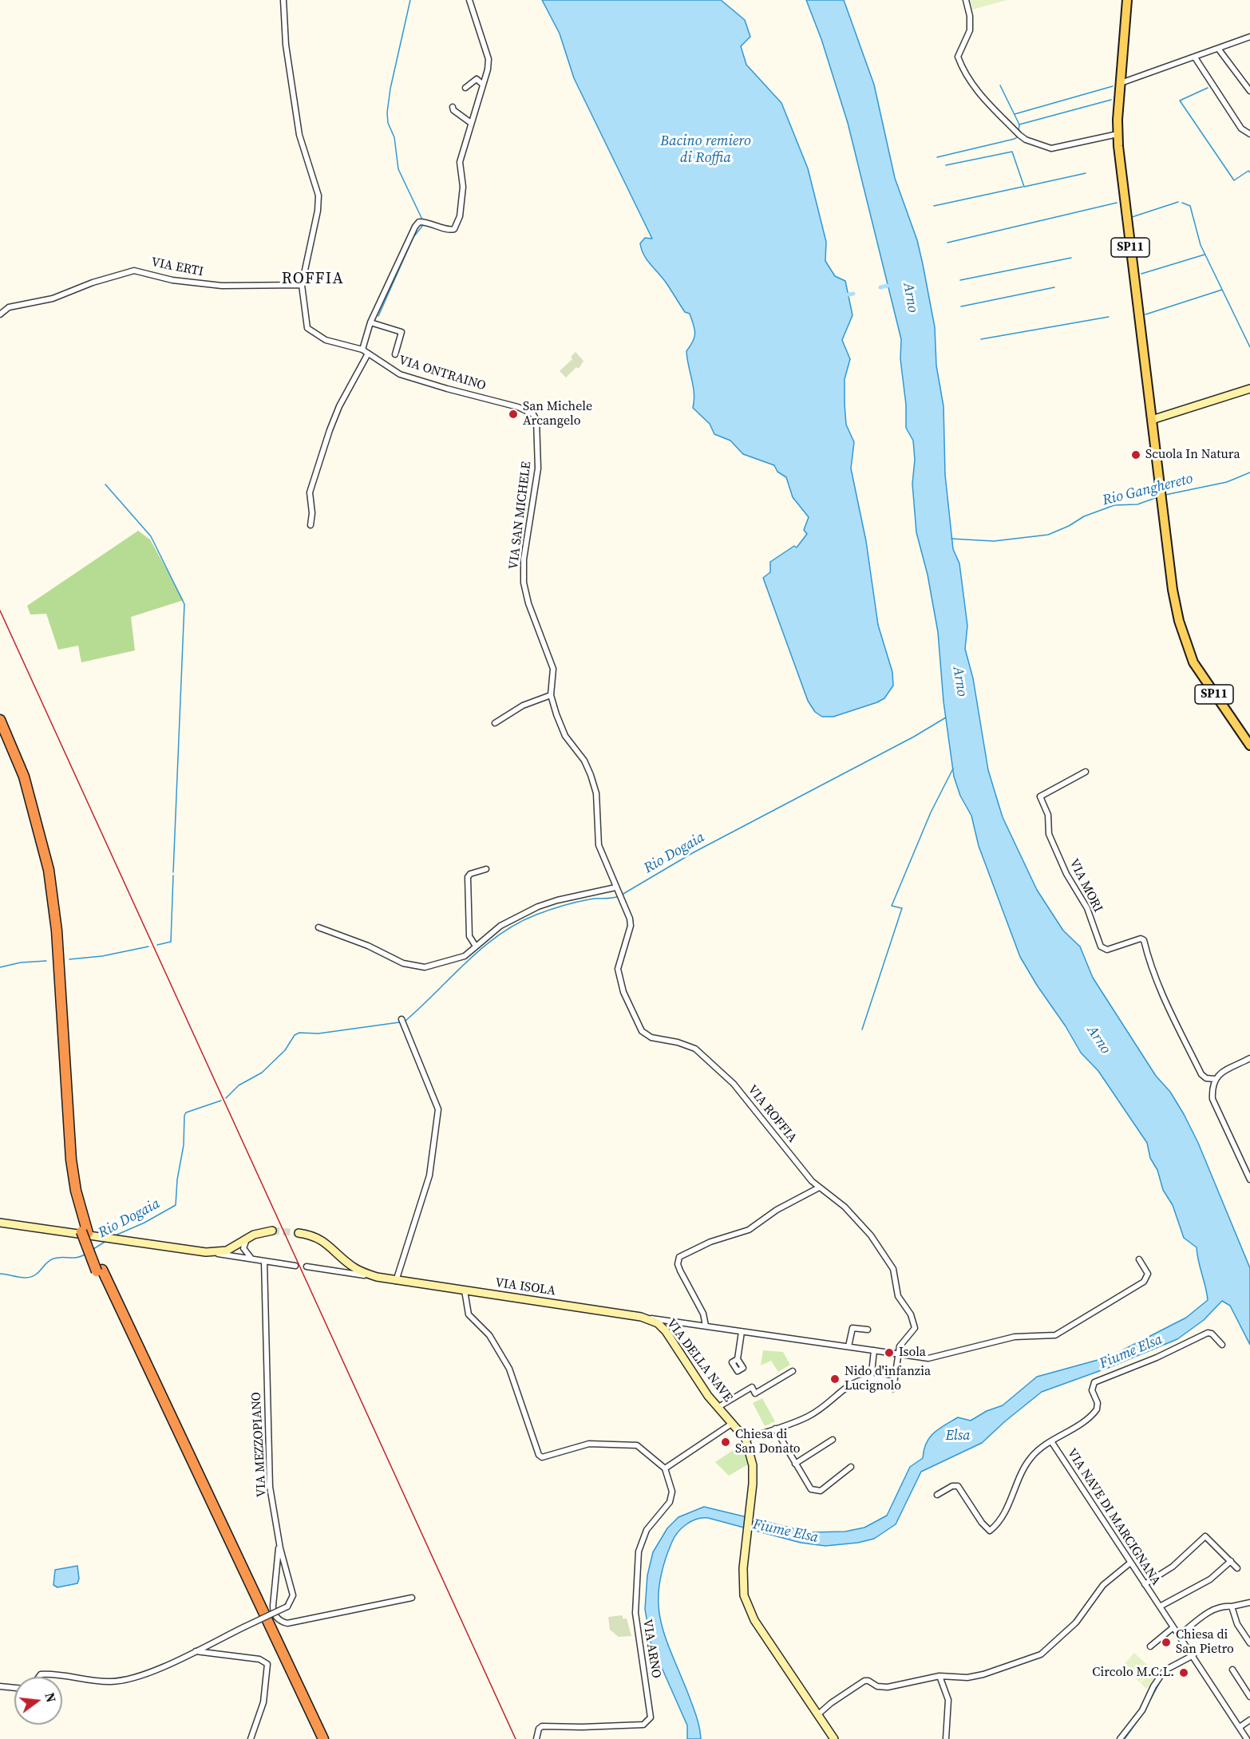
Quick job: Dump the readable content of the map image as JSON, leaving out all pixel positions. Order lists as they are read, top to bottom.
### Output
{
  "streets": {
    "main road": ["SP11"],
    "street": [
      "VIA ERTI",
      "VIA ONTRAINO",
      "VIA SAN MICHELE",
      "VIA MORI",
      "VIA ROFFIA",
      "VIA ISOLA",
      "VIA DELLA NAVE",
      "VIA MEZZOPIANO",
      "VIA NAVE DI MARCIGNANA",
      "VIA ARNO"
    ]
  },
  "crossings": [
    ["VIA ERTI", "VIA ONTRAINO"],
    ["VIA ONTRAINO", "VIA SAN MICHELE"],
    ["VIA SAN MICHELE", "VIA ROFFIA"],
    ["VIA ROFFIA", "VIA ISOLA"],
    ["VIA ISOLA", "VIA DELLA NAVE"]
  ],
  "districts": ["ROFFIA"],
  "water": [
    "Bacino remiero di Roffia",
    "Arno",
    "Rio Ganghereto",
    "Rio Dogaia",
    "Fiume Elsa",
    "Elsa"
  ],
  "places": [
    "San Michele Arcangelo",
    "Scuola In Natura",
    "Isola",
    "Nido d'infanzia Lucignolo",
    "Chiesa di San Donato",
    "Chiesa di San Pietro",
    "Circolo M.C.L."
  ],
  "north": "right"
}
